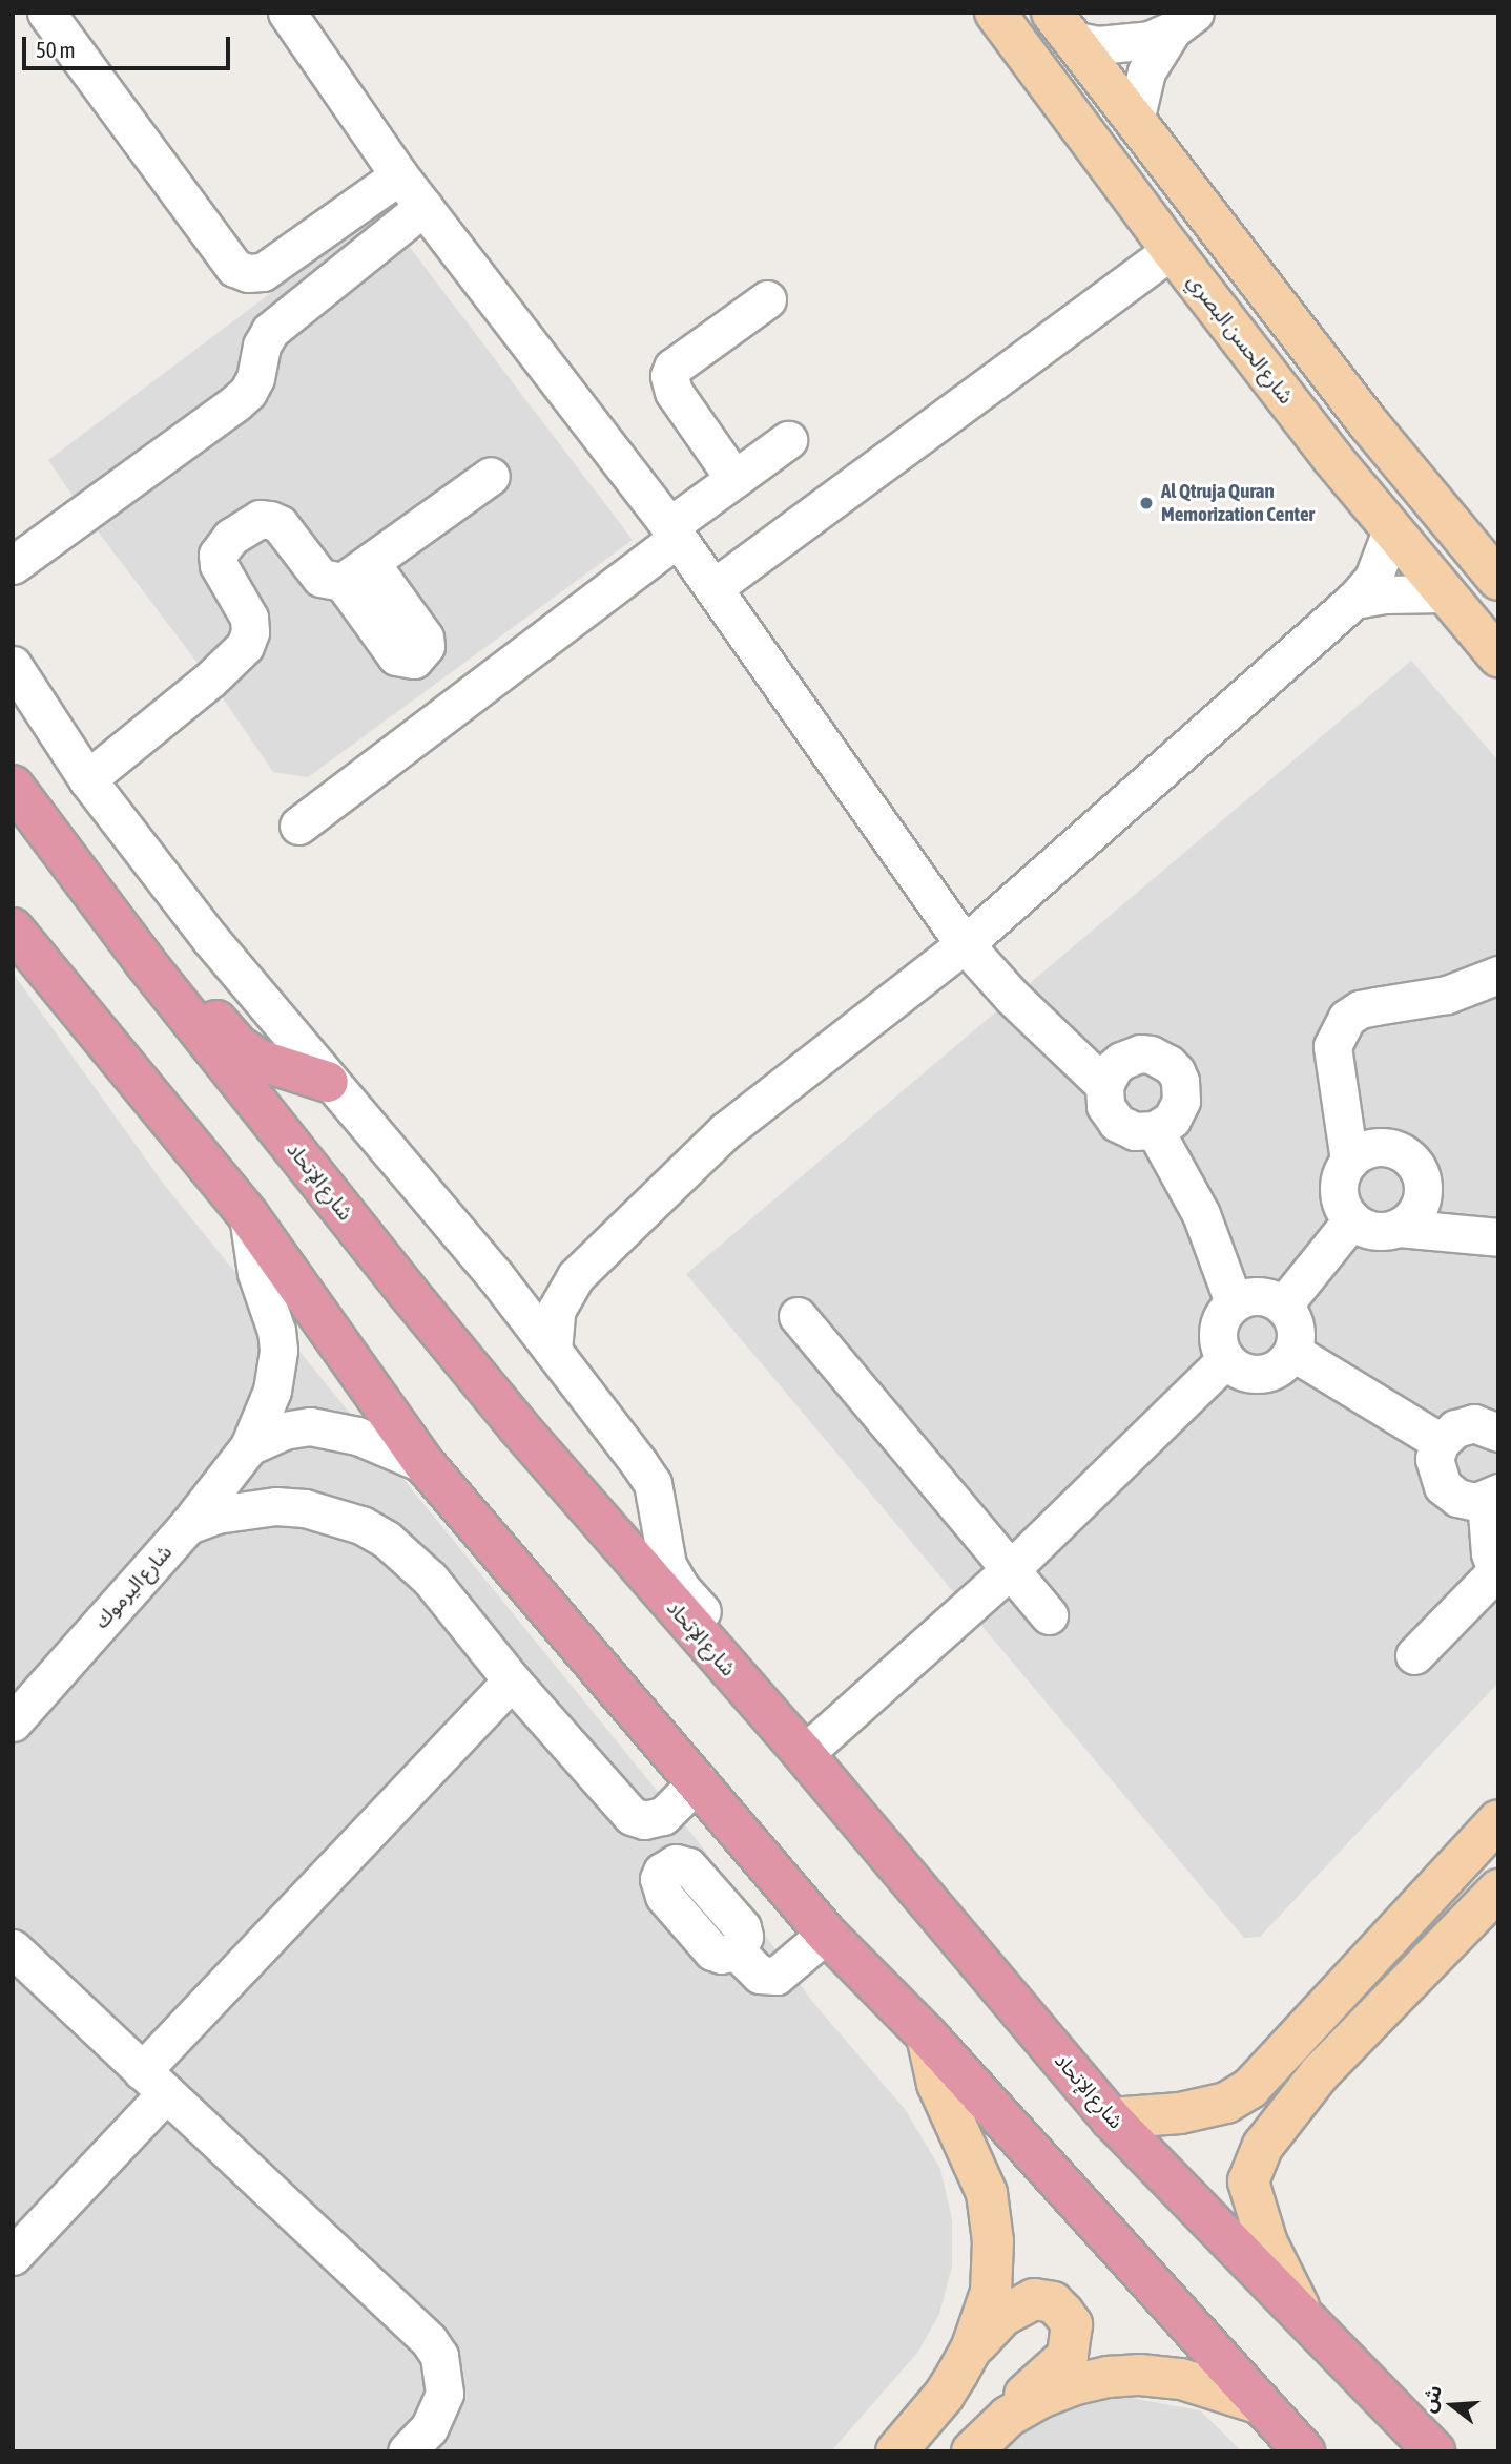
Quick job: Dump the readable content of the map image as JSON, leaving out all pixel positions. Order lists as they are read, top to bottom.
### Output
{
  "streets": {
    "highway": ["شارع الإتحاد"],
    "main road": ["شارع الحسن البصري"],
    "street": ["شارع اليرموك"]
  },
  "places": ["Al Qtruja Quran Memorization Center"],
  "scale_bar": "50 m",
  "north": "left"
}
